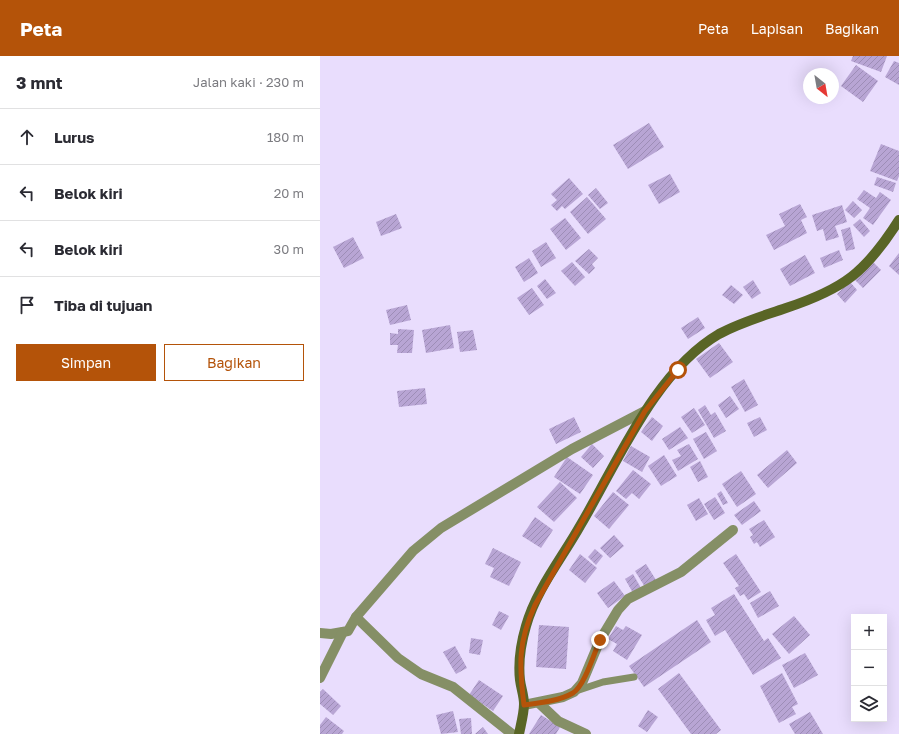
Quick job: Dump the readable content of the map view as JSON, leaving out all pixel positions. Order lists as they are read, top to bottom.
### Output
{
  "north": "bottom right",
  "page": {
    "header": "Peta",
    "nav": ["Peta", "Lapisan", "Bagikan"],
    "heading": ["3 mnt", "Jalan kaki · 230 m"],
    "list": [
      ["Lurus", "180 m"],
      ["Belok kiri", "20 m"],
      ["Belok kiri", "30 m"],
      "Tiba di tujuan"
    ],
    "buttons": ["Simpan", "Bagikan"],
    "map_buttons": ["+", "−"]
  }
}
